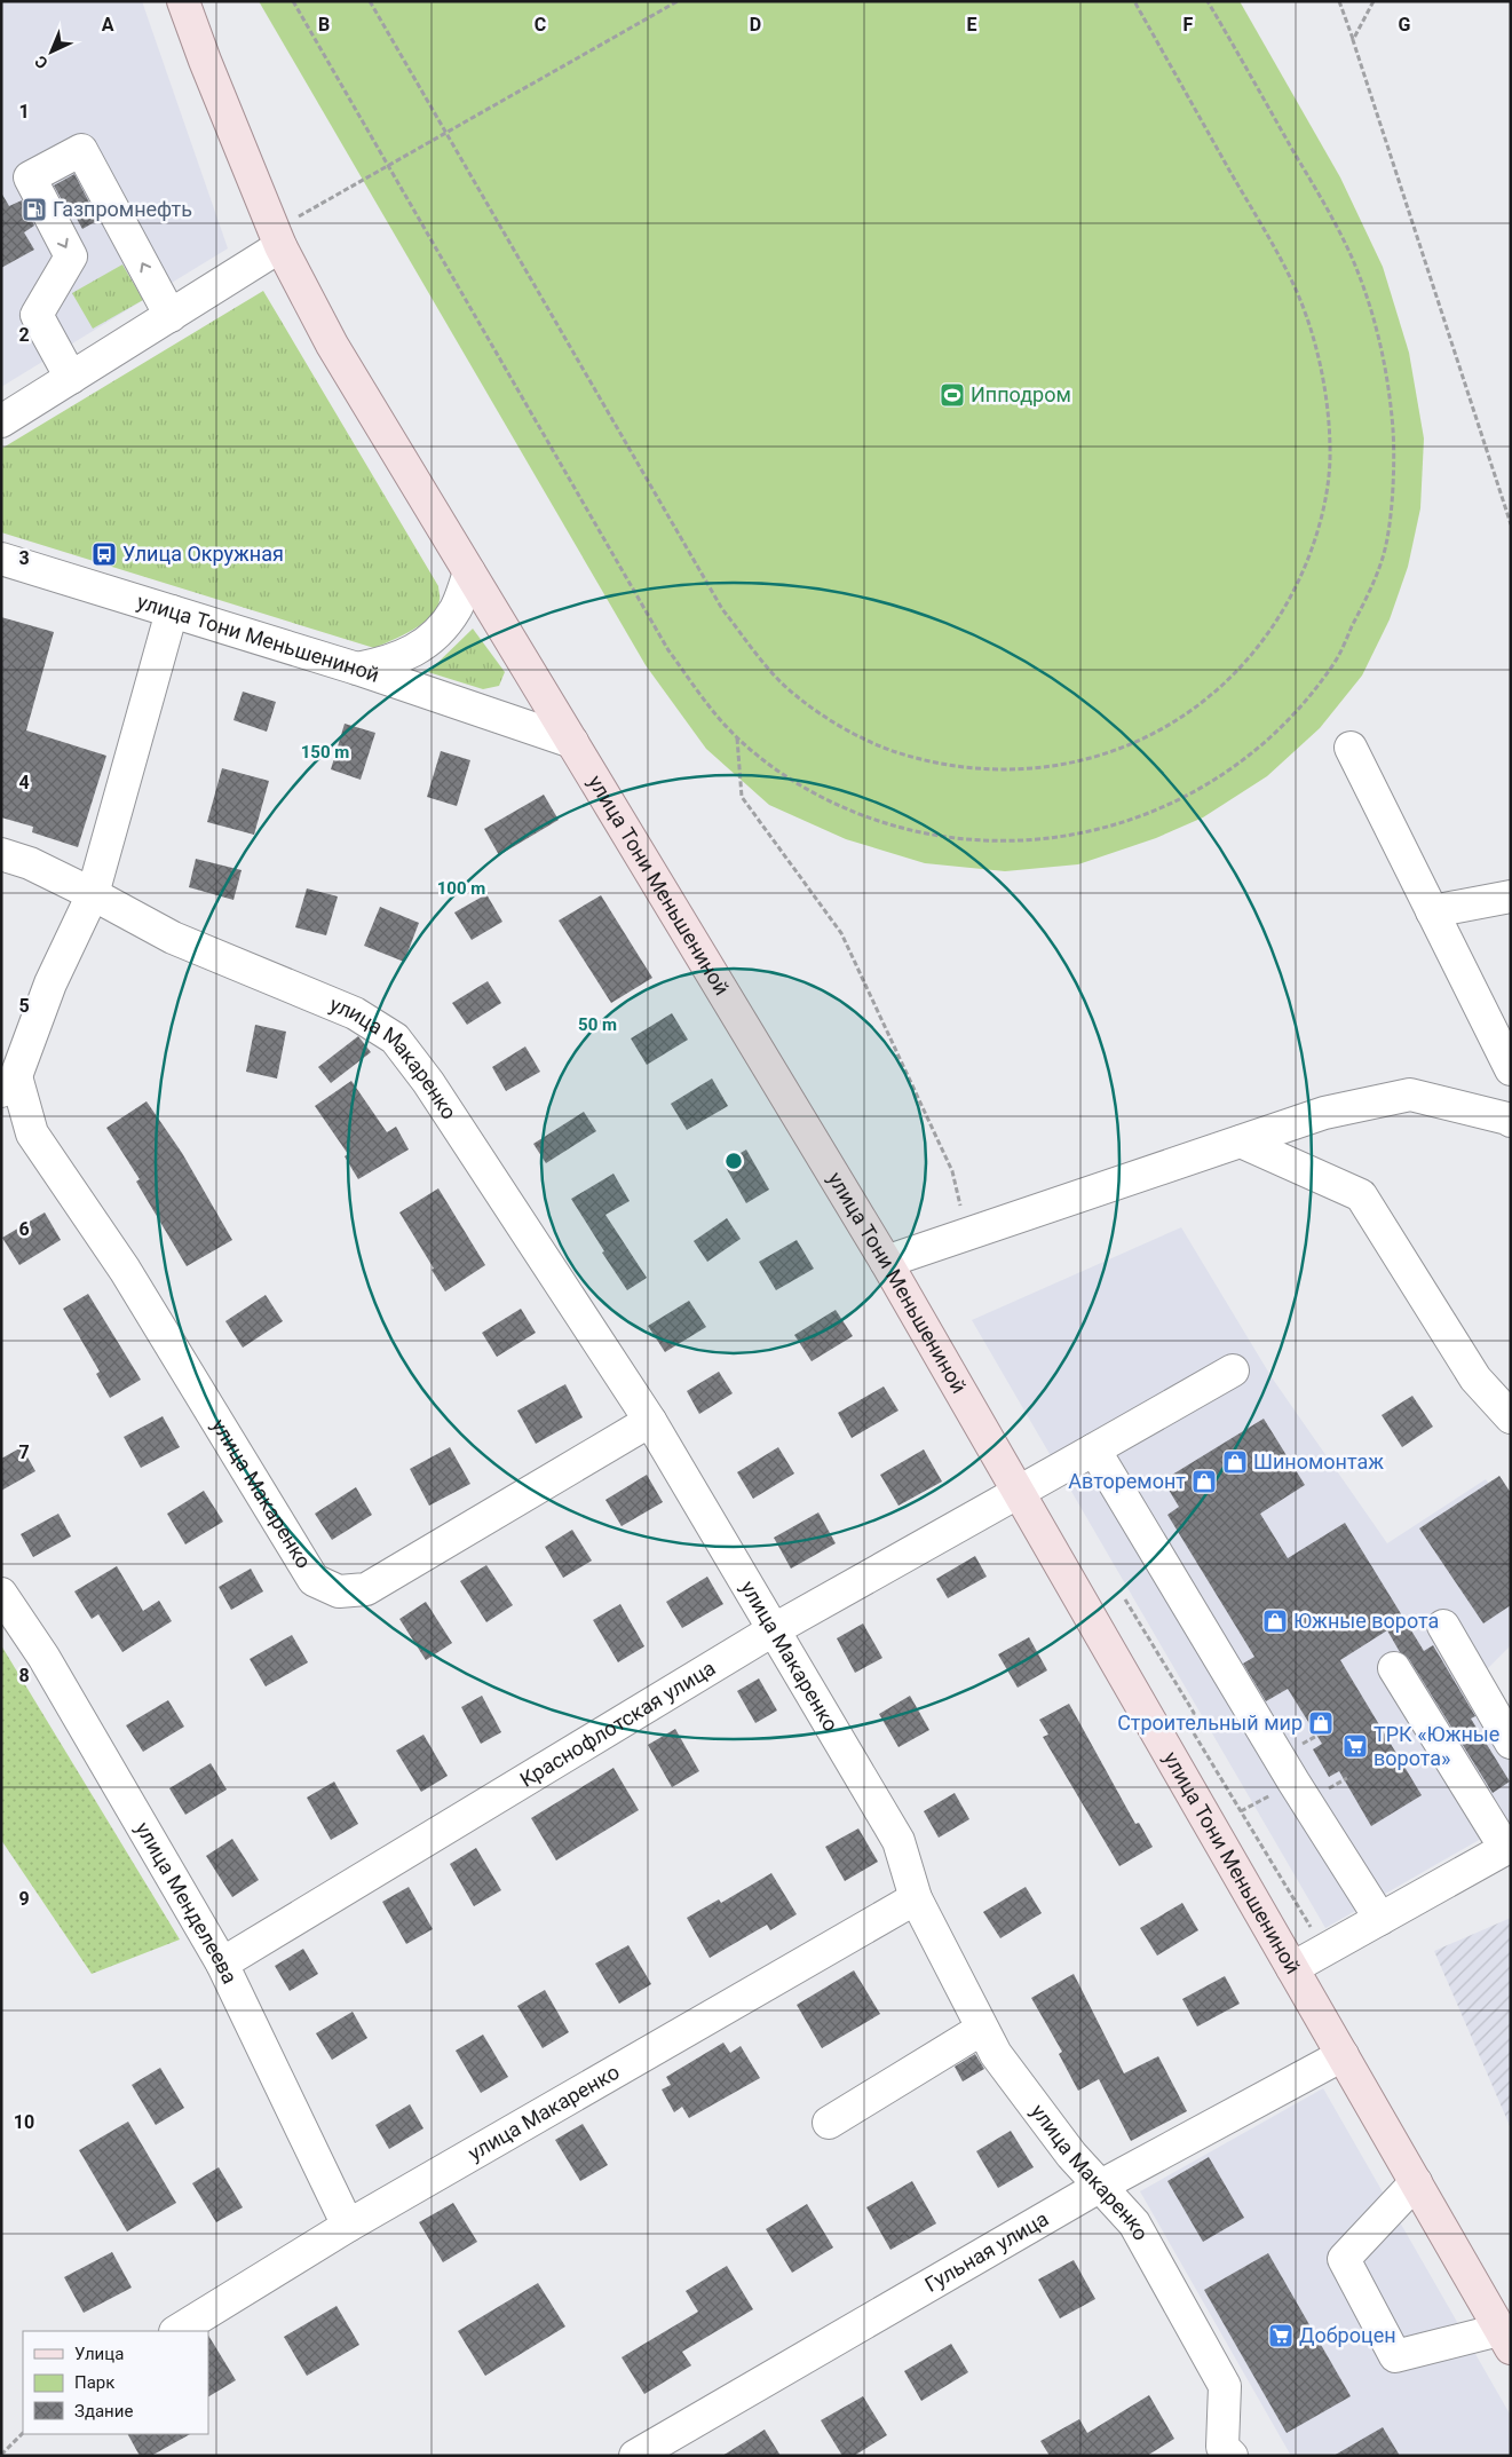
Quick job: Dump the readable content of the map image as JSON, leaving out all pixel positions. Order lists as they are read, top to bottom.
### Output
{
  "streets": {
    "main road": ["улица Тони Меньшениной"],
    "street": [
      "улица Макаренко",
      "Краснофлотская улица",
      "улица Менделеева",
      "Гульная улица"
    ]
  },
  "crossings": [
    ["улица Тони Меньшениной", "Краснофлотская улица"],
    ["улица Тони Меньшениной", "Гульная улица"],
    ["улица Макаренко", "Краснофлотская улица"],
    ["улица Макаренко", "улица Менделеева"],
    ["улица Макаренко", "Гульная улица"],
    ["Краснофлотская улица", "улица Менделеева"]
  ],
  "places": {
    "fuel station": ["Газпромнефть"],
    "sports": ["Ипподром"],
    "bus stop": ["Улица Окружная"],
    "shop": [
      "Шиномонтаж",
      "Авторемонт",
      "Южные ворота",
      "Строительный мир"
    ],
    "supermarket": ["ТРК «Южные ворота»", "Доброцен"]
  },
  "legend": ["Улица", "Парк", "Здание"],
  "north": "bottom left",
  "grid": {
    "columns": [
      "A",
      "B",
      "C",
      "D",
      "E",
      "F",
      "G"
    ],
    "rows": [
      "1",
      "2",
      "3",
      "4",
      "5",
      "6",
      "7",
      "8",
      "9",
      "10"
    ]
  },
  "rings": ["150 m", "100 m", "50 m"]
}
